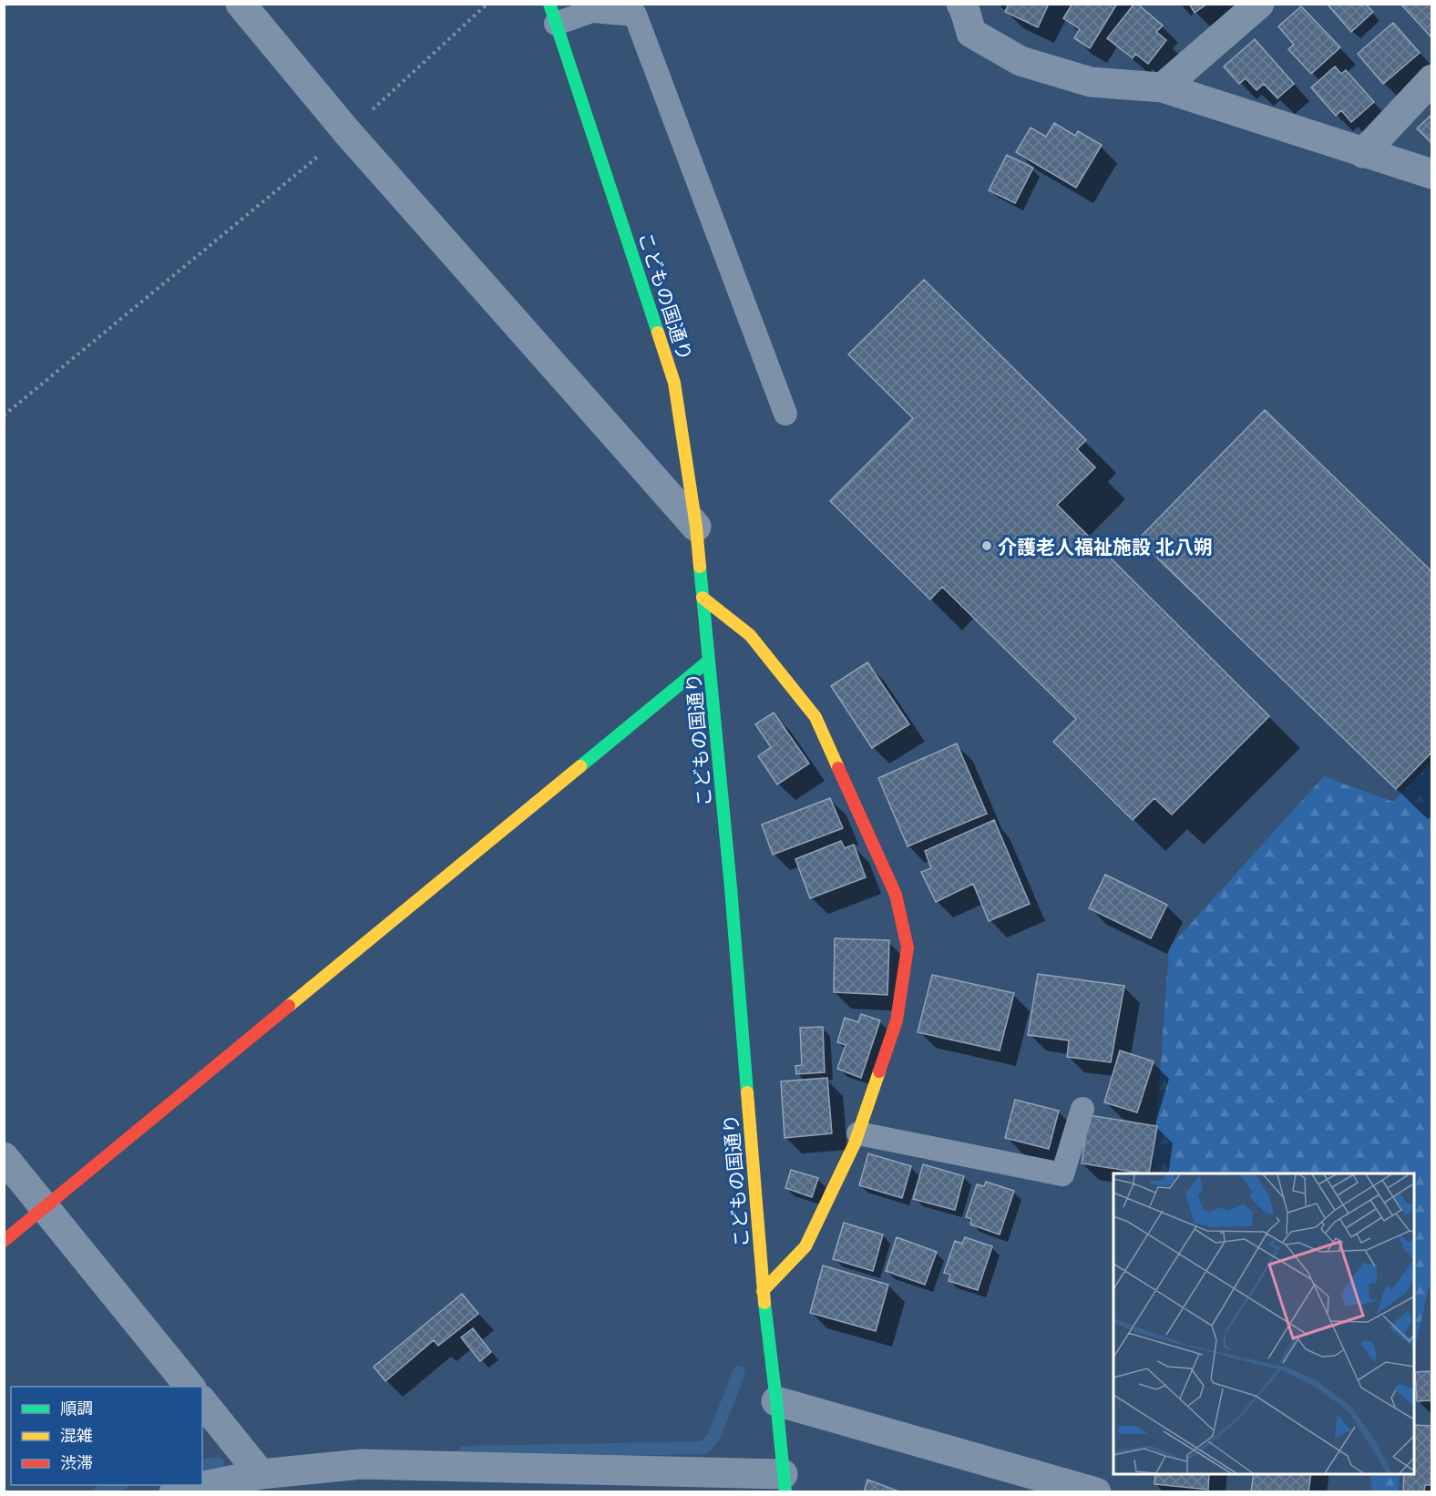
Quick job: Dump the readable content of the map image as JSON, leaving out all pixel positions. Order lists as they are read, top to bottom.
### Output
{
  "streets": {
    "street": ["こどもの国通り"]
  },
  "places": ["介護老人福祉施設 北八朔"],
  "legend": ["順調", "混雑", "渋滞"]
}
